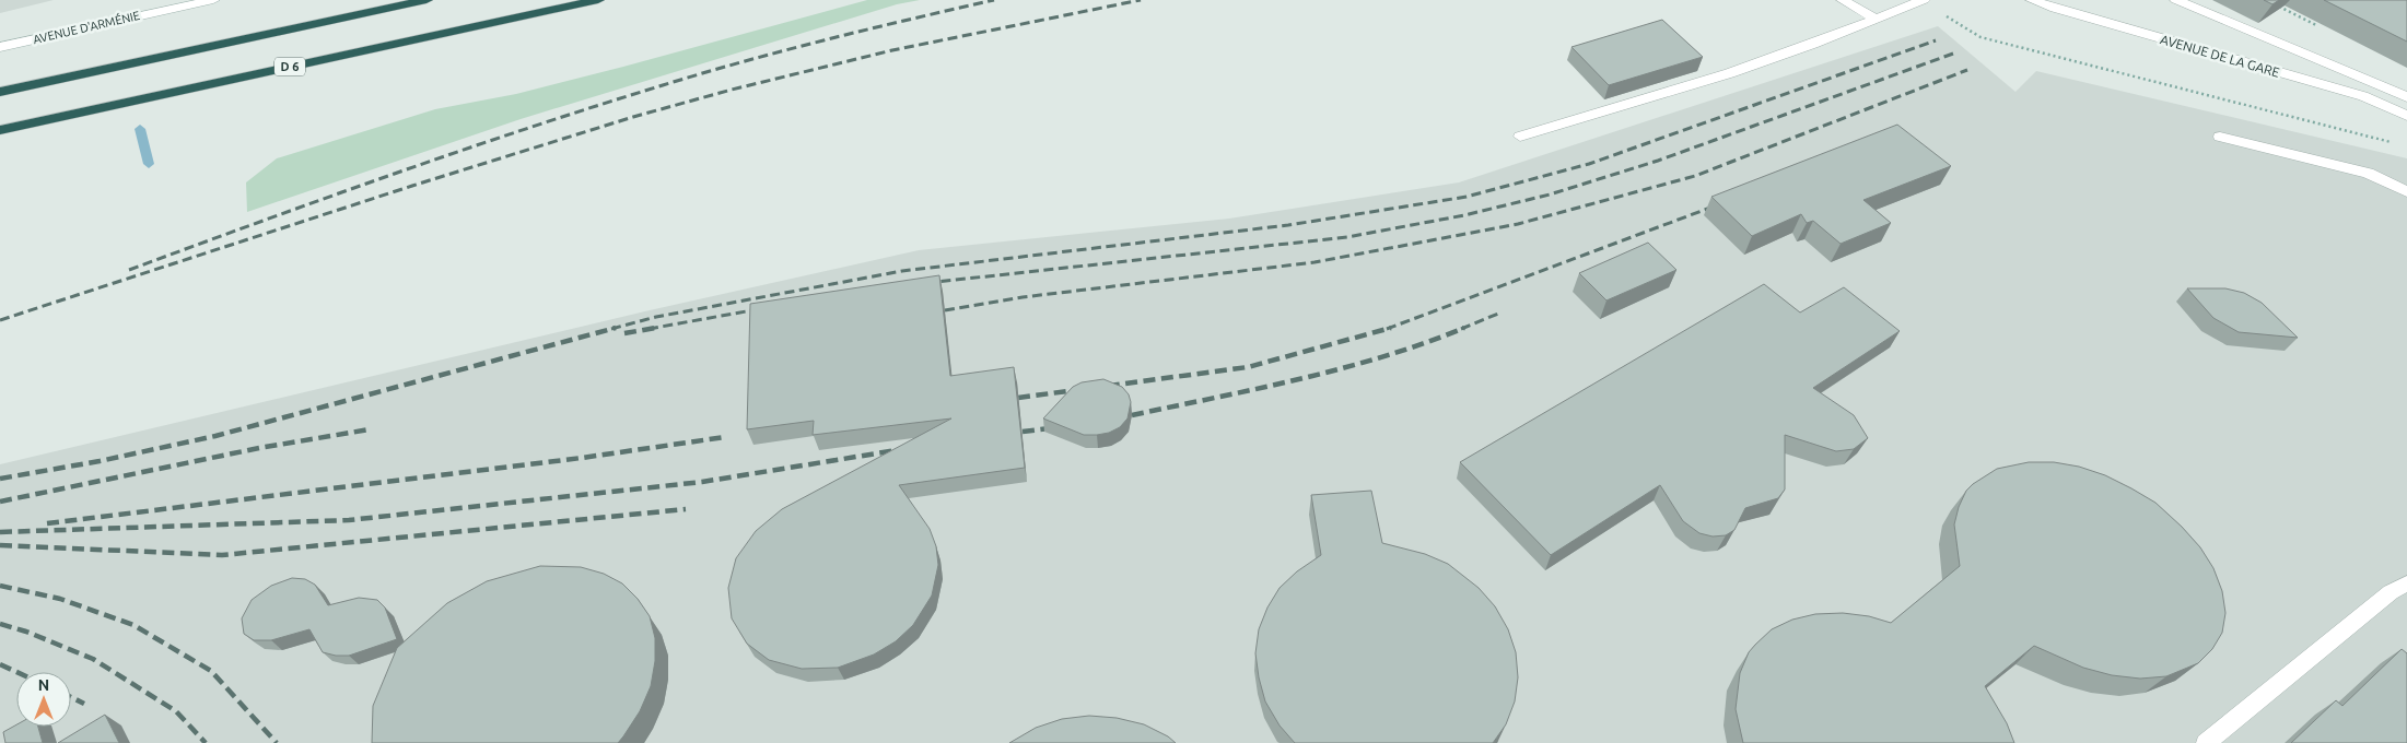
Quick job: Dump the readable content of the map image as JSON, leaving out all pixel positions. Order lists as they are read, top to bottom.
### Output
{
  "streets": {
    "highway": ["D 6"],
    "street": ["AVENUE D'ARMÉNIE", "AVENUE DE LA GARE"]
  },
  "north": "top"
}
